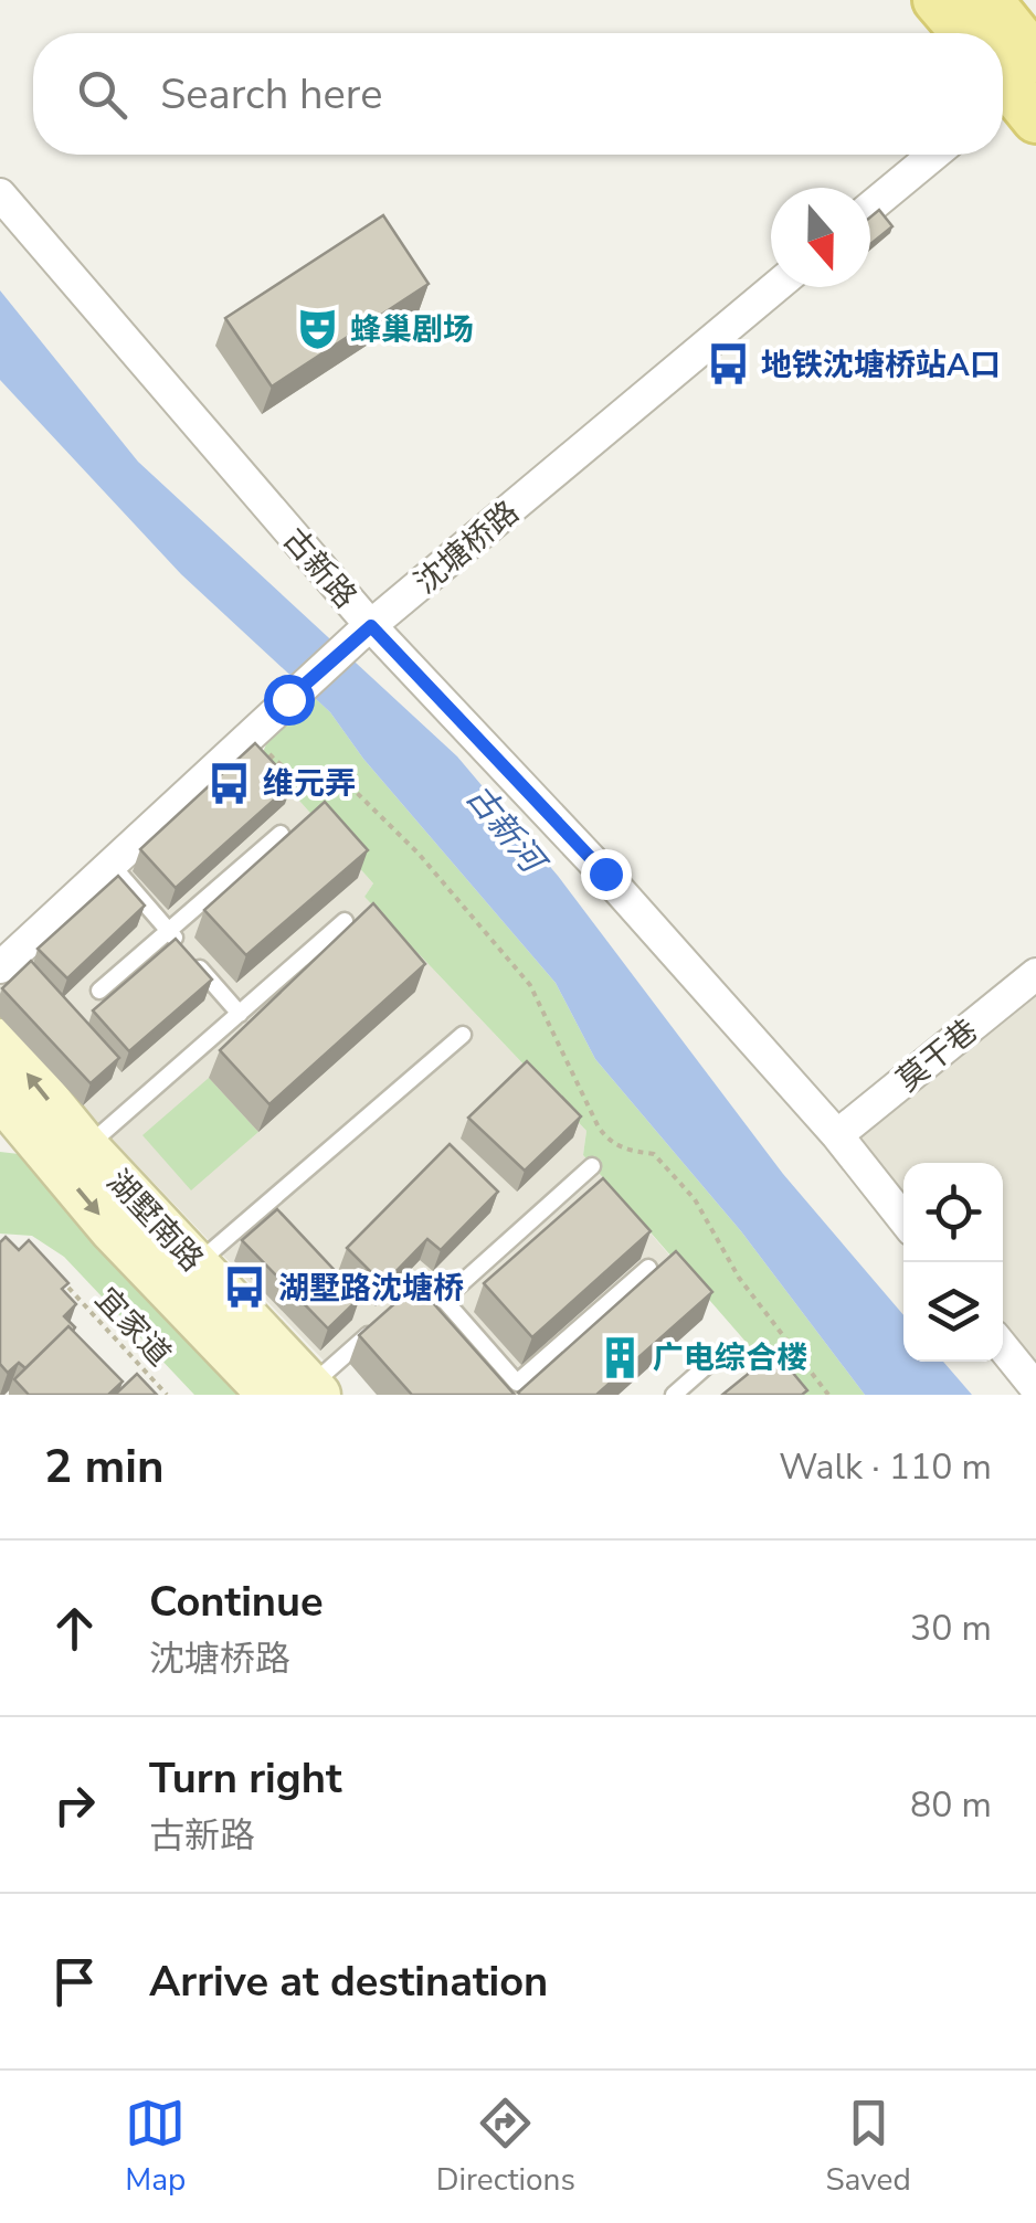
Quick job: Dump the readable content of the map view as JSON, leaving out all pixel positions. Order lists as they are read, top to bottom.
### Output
{
  "streets": {
    "main road": ["湖墅南路"],
    "street": ["沈塘桥路", "古新路", "莫干巷"],
    "path": ["宜家道"]
  },
  "crossings": [
    ["沈塘桥路", "古新路"],
    ["古新路", "莫干巷"]
  ],
  "water": ["古新河"],
  "places": {
    "theatre": ["蜂巢剧场"],
    "bus stop": ["地铁沈塘桥站A口", "维元弄", "湖墅路沈塘桥"],
    "building": ["广电综合楼"]
  },
  "north": "bottom",
  "page": {
    "search": "Search here",
    "heading": ["2 min", "Walk · 110 m"],
    "list": [
      ["Continue", "沈塘桥路", "30 m"],
      ["Turn right", "古新路", "80 m"],
      "Arrive at destination"
    ],
    "nav": ["Map", "Directions", "Saved"]
  }
}
